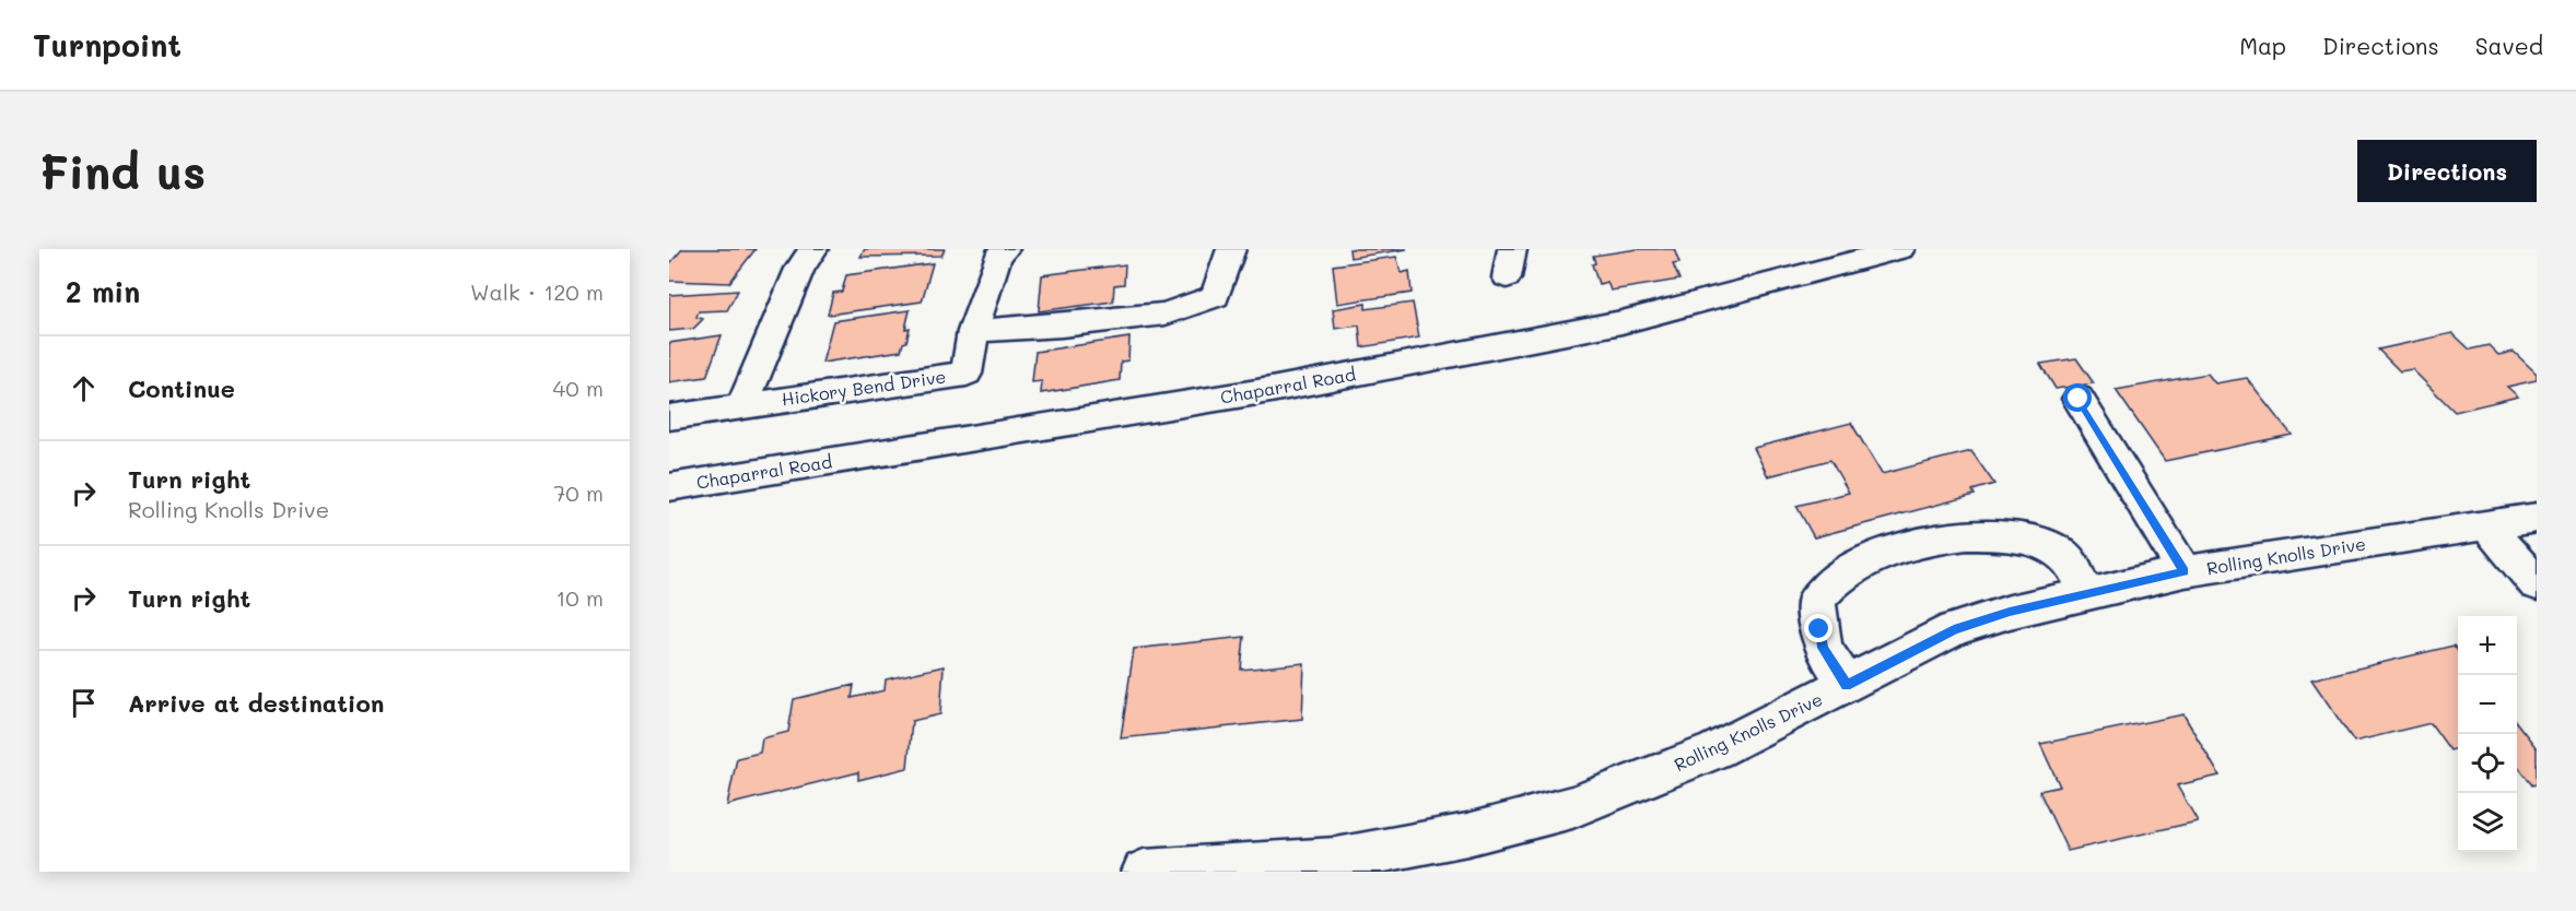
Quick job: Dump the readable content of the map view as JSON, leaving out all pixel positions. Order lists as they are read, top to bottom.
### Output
{
  "streets": {
    "street": ["Chaparral Road", "Hickory Bend Drive", "Rolling Knolls Drive"]
  },
  "page": {
    "header": "Turnpoint",
    "nav": ["Map", "Directions", "Saved"],
    "buttons": "Directions",
    "title": "Find us",
    "heading": ["2 min", "Walk · 120 m"],
    "list": [
      ["Continue", "40 m"],
      ["Turn right", "Rolling Knolls Drive", "70 m"],
      ["Turn right", "10 m"],
      "Arrive at destination"
    ],
    "map_buttons": ["+", "−"]
  }
}
